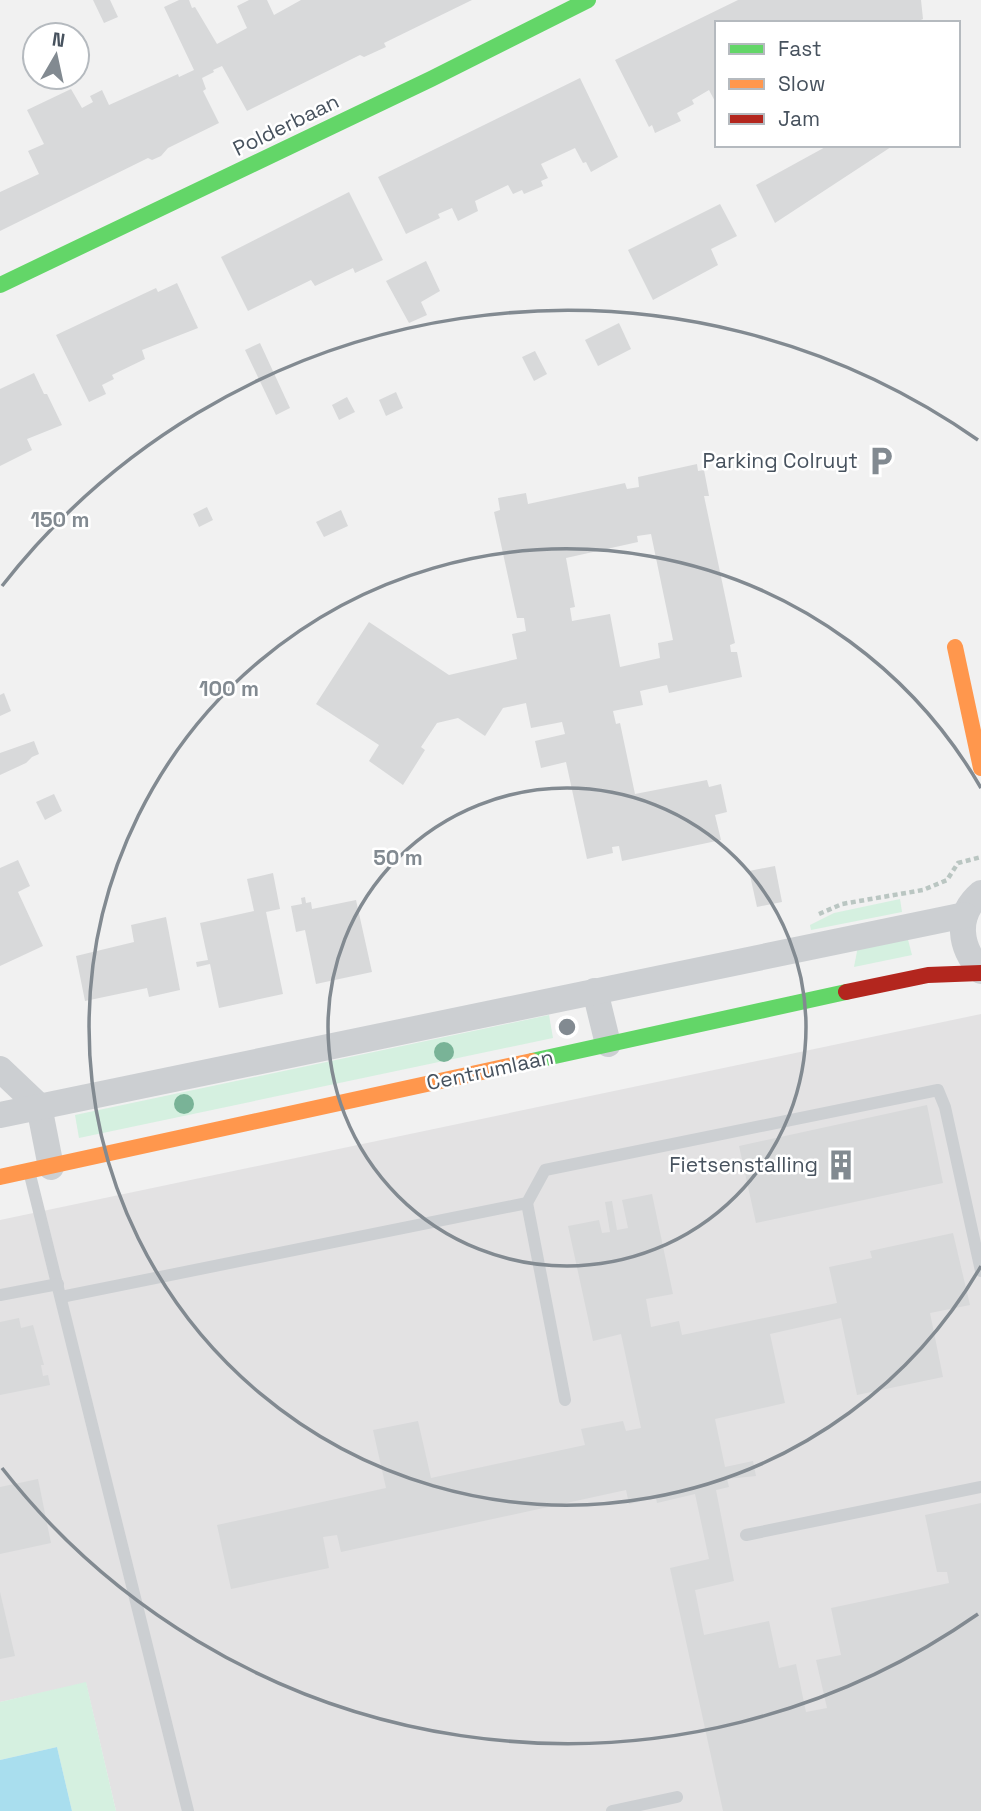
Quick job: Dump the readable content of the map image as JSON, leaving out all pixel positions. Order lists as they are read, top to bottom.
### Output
{
  "streets": {
    "street": ["Polderbaan", "Centrumlaan"]
  },
  "places": {
    "parking": ["Parking Colruyt"],
    "building": ["Fietsenstalling"]
  },
  "legend": ["Fast", "Slow", "Jam"],
  "north": "top",
  "rings": ["150 m", "100 m", "50 m"]
}
